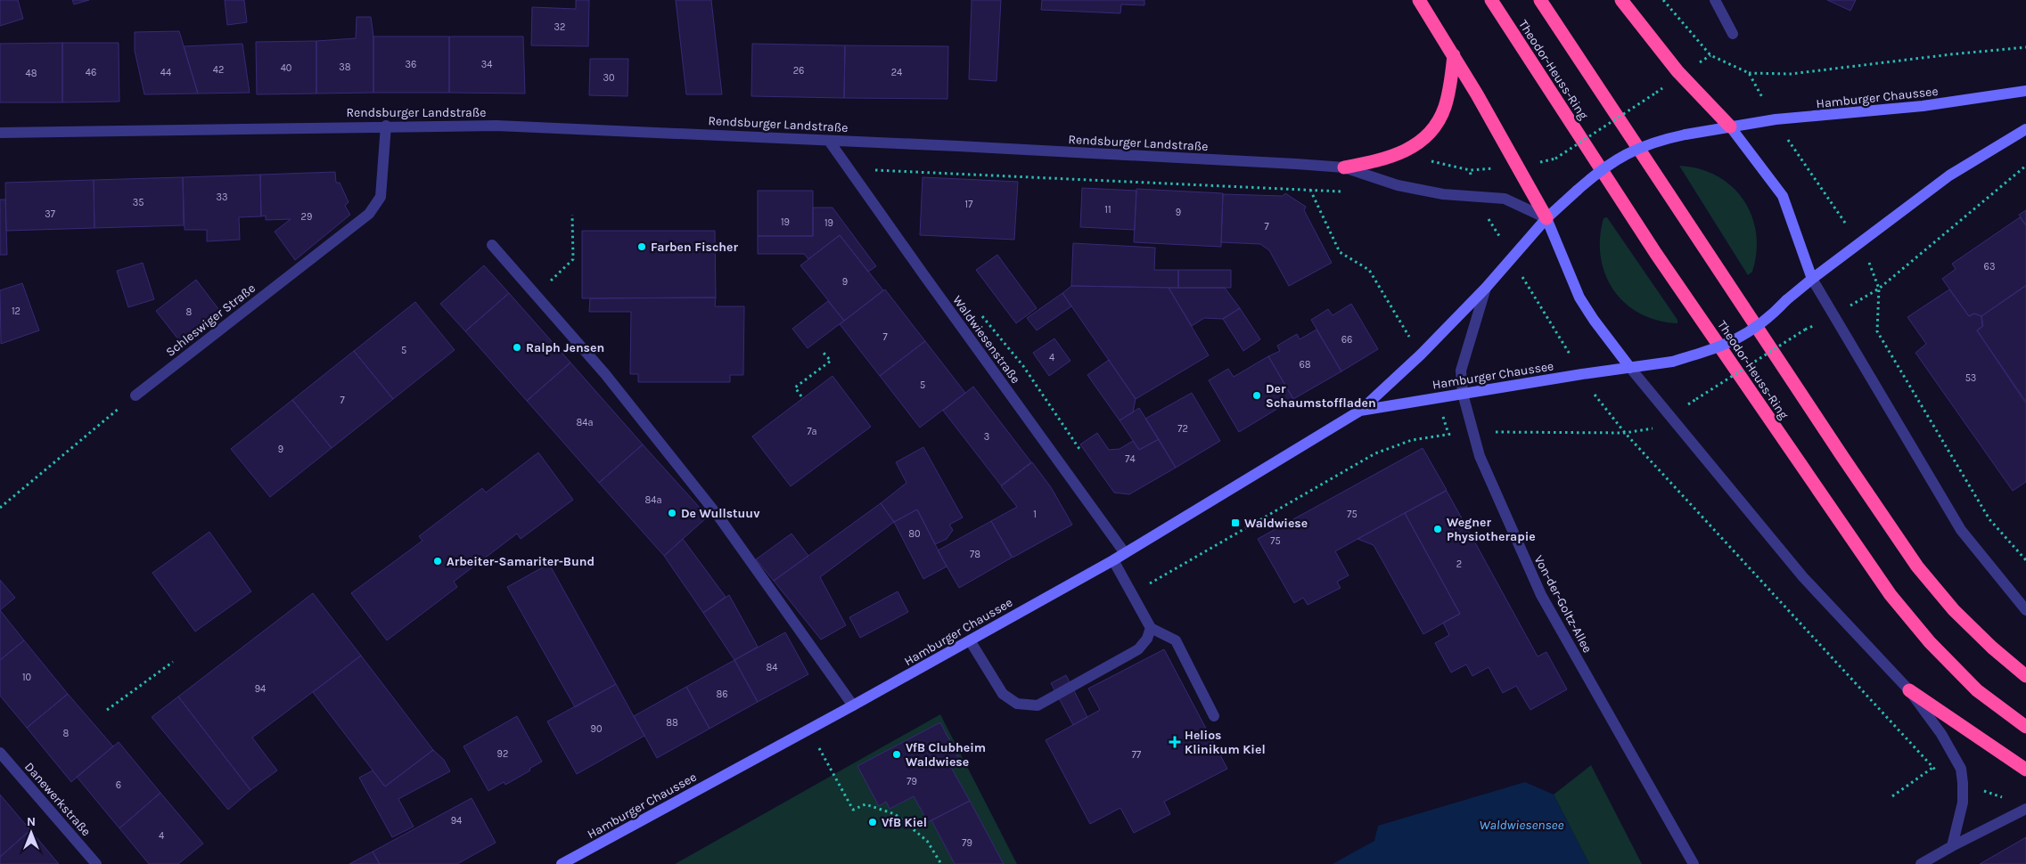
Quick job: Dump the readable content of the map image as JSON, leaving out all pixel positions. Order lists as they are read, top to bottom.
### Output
{
  "streets": {
    "highway": ["Theodor-Heuss-Ring"],
    "main road": ["Hamburger Chaussee"],
    "street": [
      "Rendsburger Landstraße",
      "Schleswiger Straße",
      "Waldwiesenstraße",
      "Von-der-Goltz-Allee",
      "Danewerkstraße"
    ]
  },
  "crossings": [
    ["Hamburger Chaussee", "Rendsburger Landstraße"],
    ["Hamburger Chaussee", "Waldwiesenstraße"],
    ["Hamburger Chaussee", "Von-der-Goltz-Allee"],
    ["Rendsburger Landstraße", "Schleswiger Straße"],
    ["Rendsburger Landstraße", "Waldwiesenstraße"]
  ],
  "water": ["Waldwiesensee"],
  "places": {
    "other": [
      "Farben Fischer",
      "Ralph Jensen",
      "Der Schaumstoffladen",
      "De Wullstuuv",
      "Wegner Physiotherapie",
      "Arbeiter-Samariter-Bund",
      "VfB Clubheim Waldwiese",
      "VfB Kiel"
    ],
    "transit": ["Waldwiese"],
    "health": ["Helios Klinikum Kiel"]
  },
  "house_numbers": [
    "32",
    "36",
    "34",
    "38",
    "40",
    "42",
    "26",
    "46",
    "44",
    "24",
    "48",
    "30",
    "33",
    "35",
    "17",
    "11",
    "9",
    "37",
    "29",
    "19",
    "19",
    "7",
    "63",
    "9",
    "12",
    "8",
    "7",
    "66",
    "5",
    "4",
    "68",
    "53",
    "5",
    "7",
    "84a",
    "72",
    "7a",
    "3",
    "9",
    "74",
    "84a",
    "1",
    "75",
    "80",
    "75",
    "78",
    "2",
    "84",
    "10",
    "94",
    "86",
    "88",
    "90",
    "8",
    "92",
    "77",
    "79",
    "6",
    "94",
    "4",
    "79"
  ],
  "north": "top"
}
